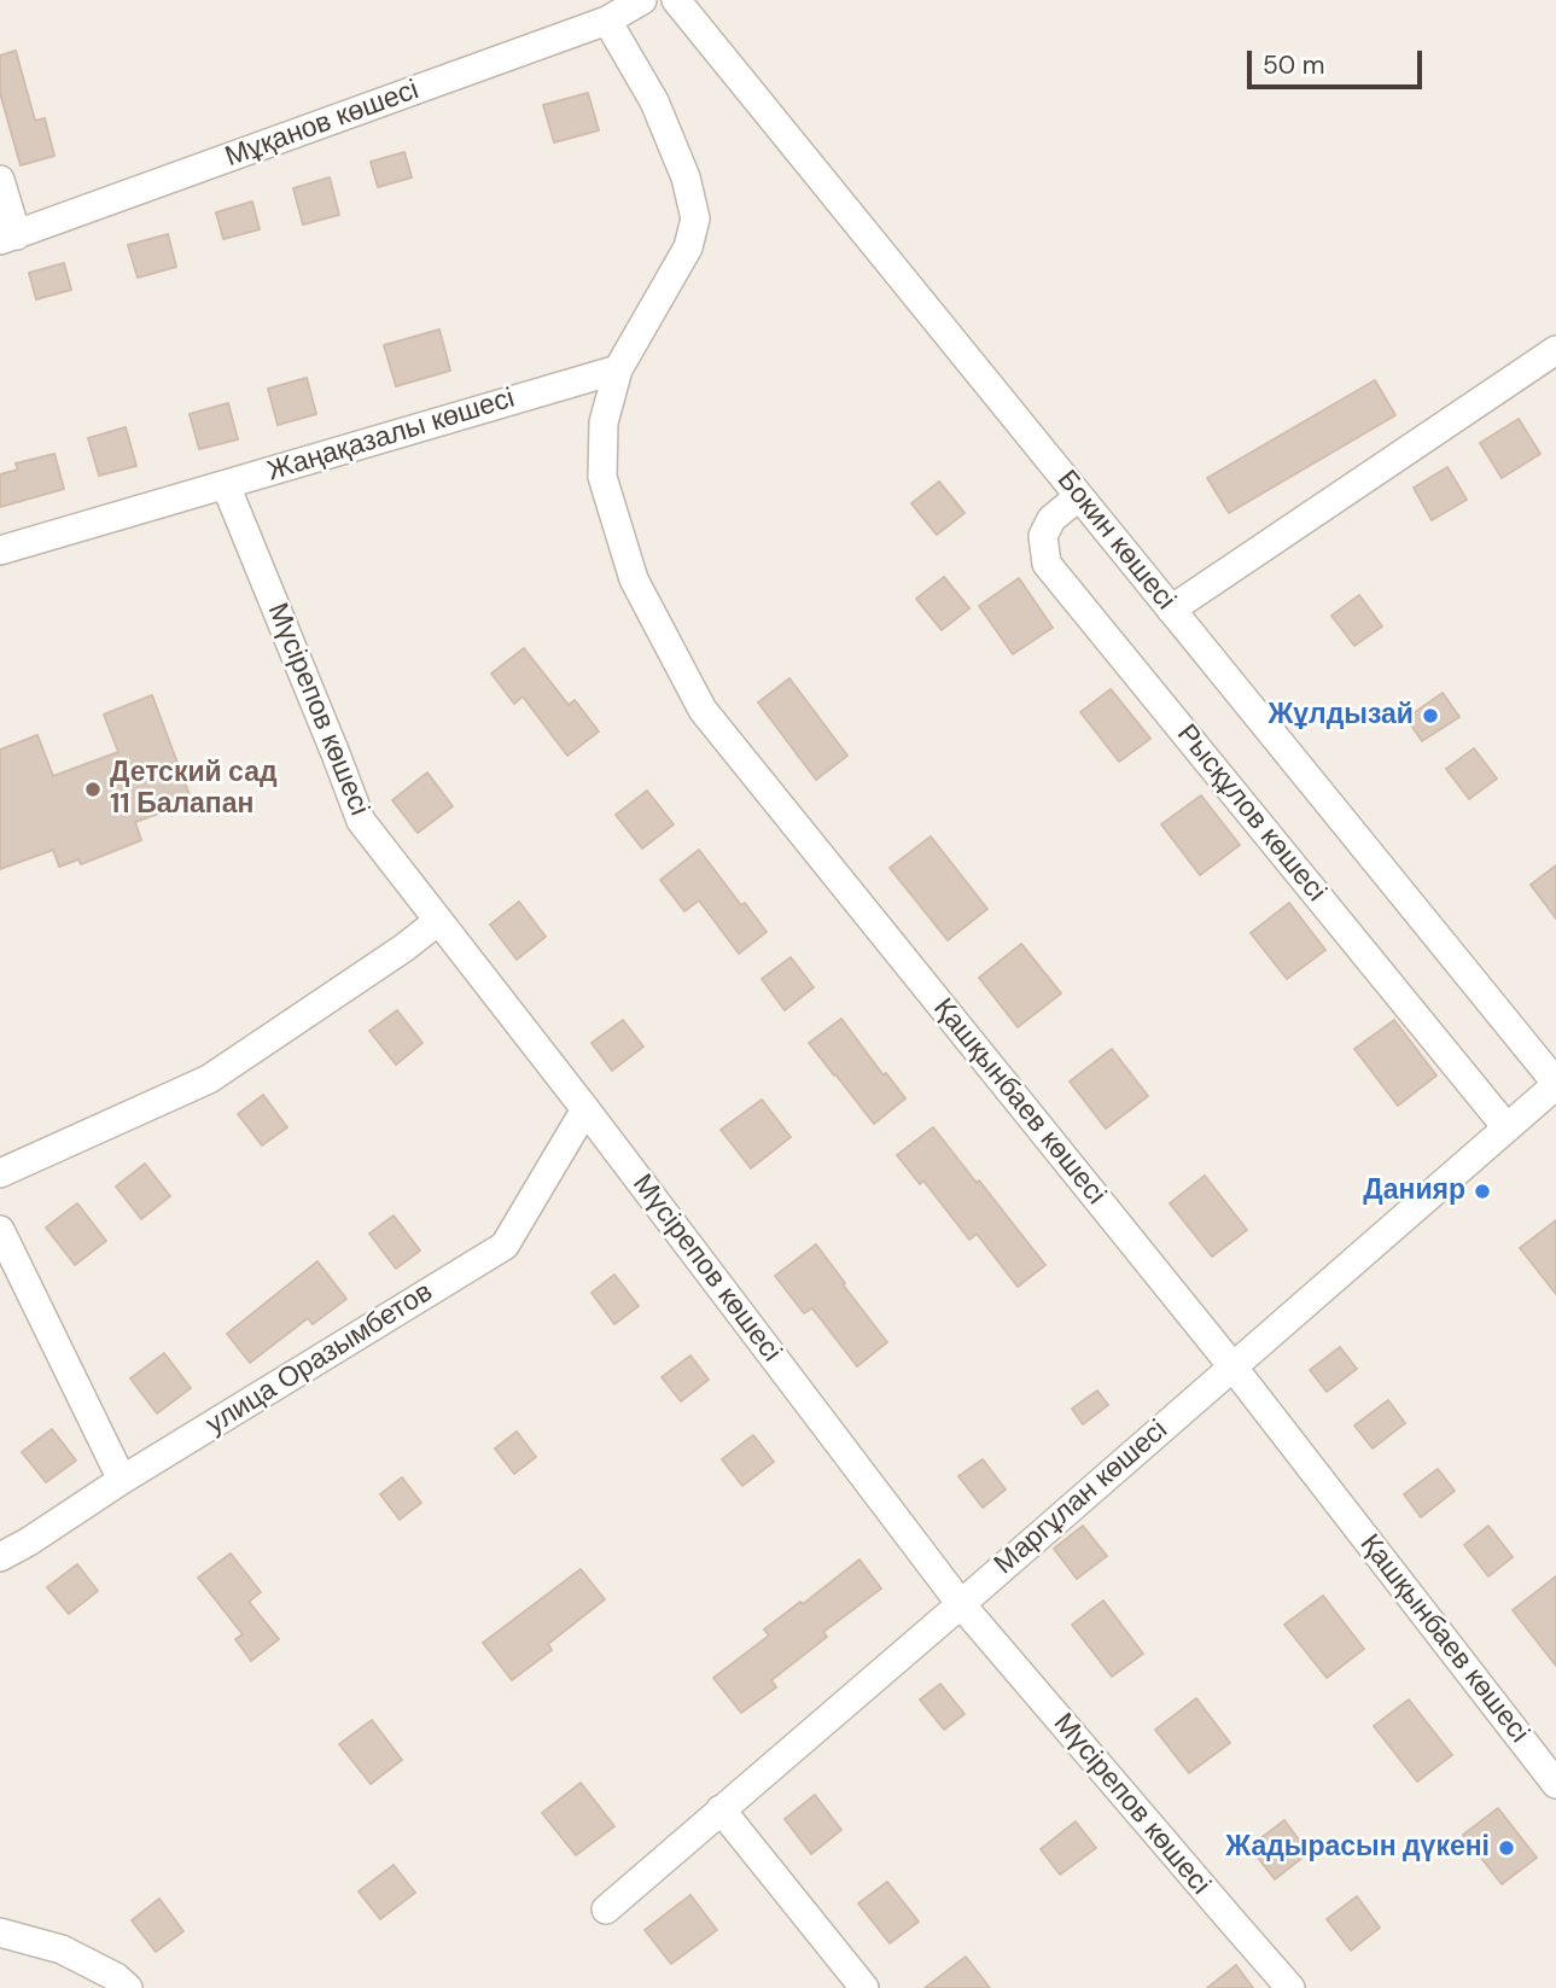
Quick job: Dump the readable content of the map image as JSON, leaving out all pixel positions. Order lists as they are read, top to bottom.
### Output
{
  "streets": {
    "street": [
      "Мұқанов көшесі",
      "Жаңақазалы көшесі",
      "Бокин көшесі",
      "Мүсірепов көшесі",
      "Рысқұлов көшесі",
      "Қашқынбаев көшесі",
      "улица Оразымбетов",
      "Маргұлан көшесі"
    ]
  },
  "crossings": [
    ["Жаңақазалы көшесі", "Мүсірепов көшесі"],
    ["Жаңақазалы көшесі", "Қашқынбаев көшесі"],
    ["Бокин көшесі", "Рысқұлов көшесі"],
    ["Бокин көшесі", "Маргұлан көшесі"],
    ["Мүсірепов көшесі", "улица Оразымбетов"],
    ["Мүсірепов көшесі", "Маргұлан көшесі"],
    ["Рысқұлов көшесі", "Маргұлан көшесі"],
    ["Қашқынбаев көшесі", "Маргұлан көшесі"]
  ],
  "places": [
    "Жұлдызай",
    "Детский сад 11 Балапан",
    "Данияр",
    "Жадырасын дүкені"
  ],
  "scale_bar": "50 m"
}
